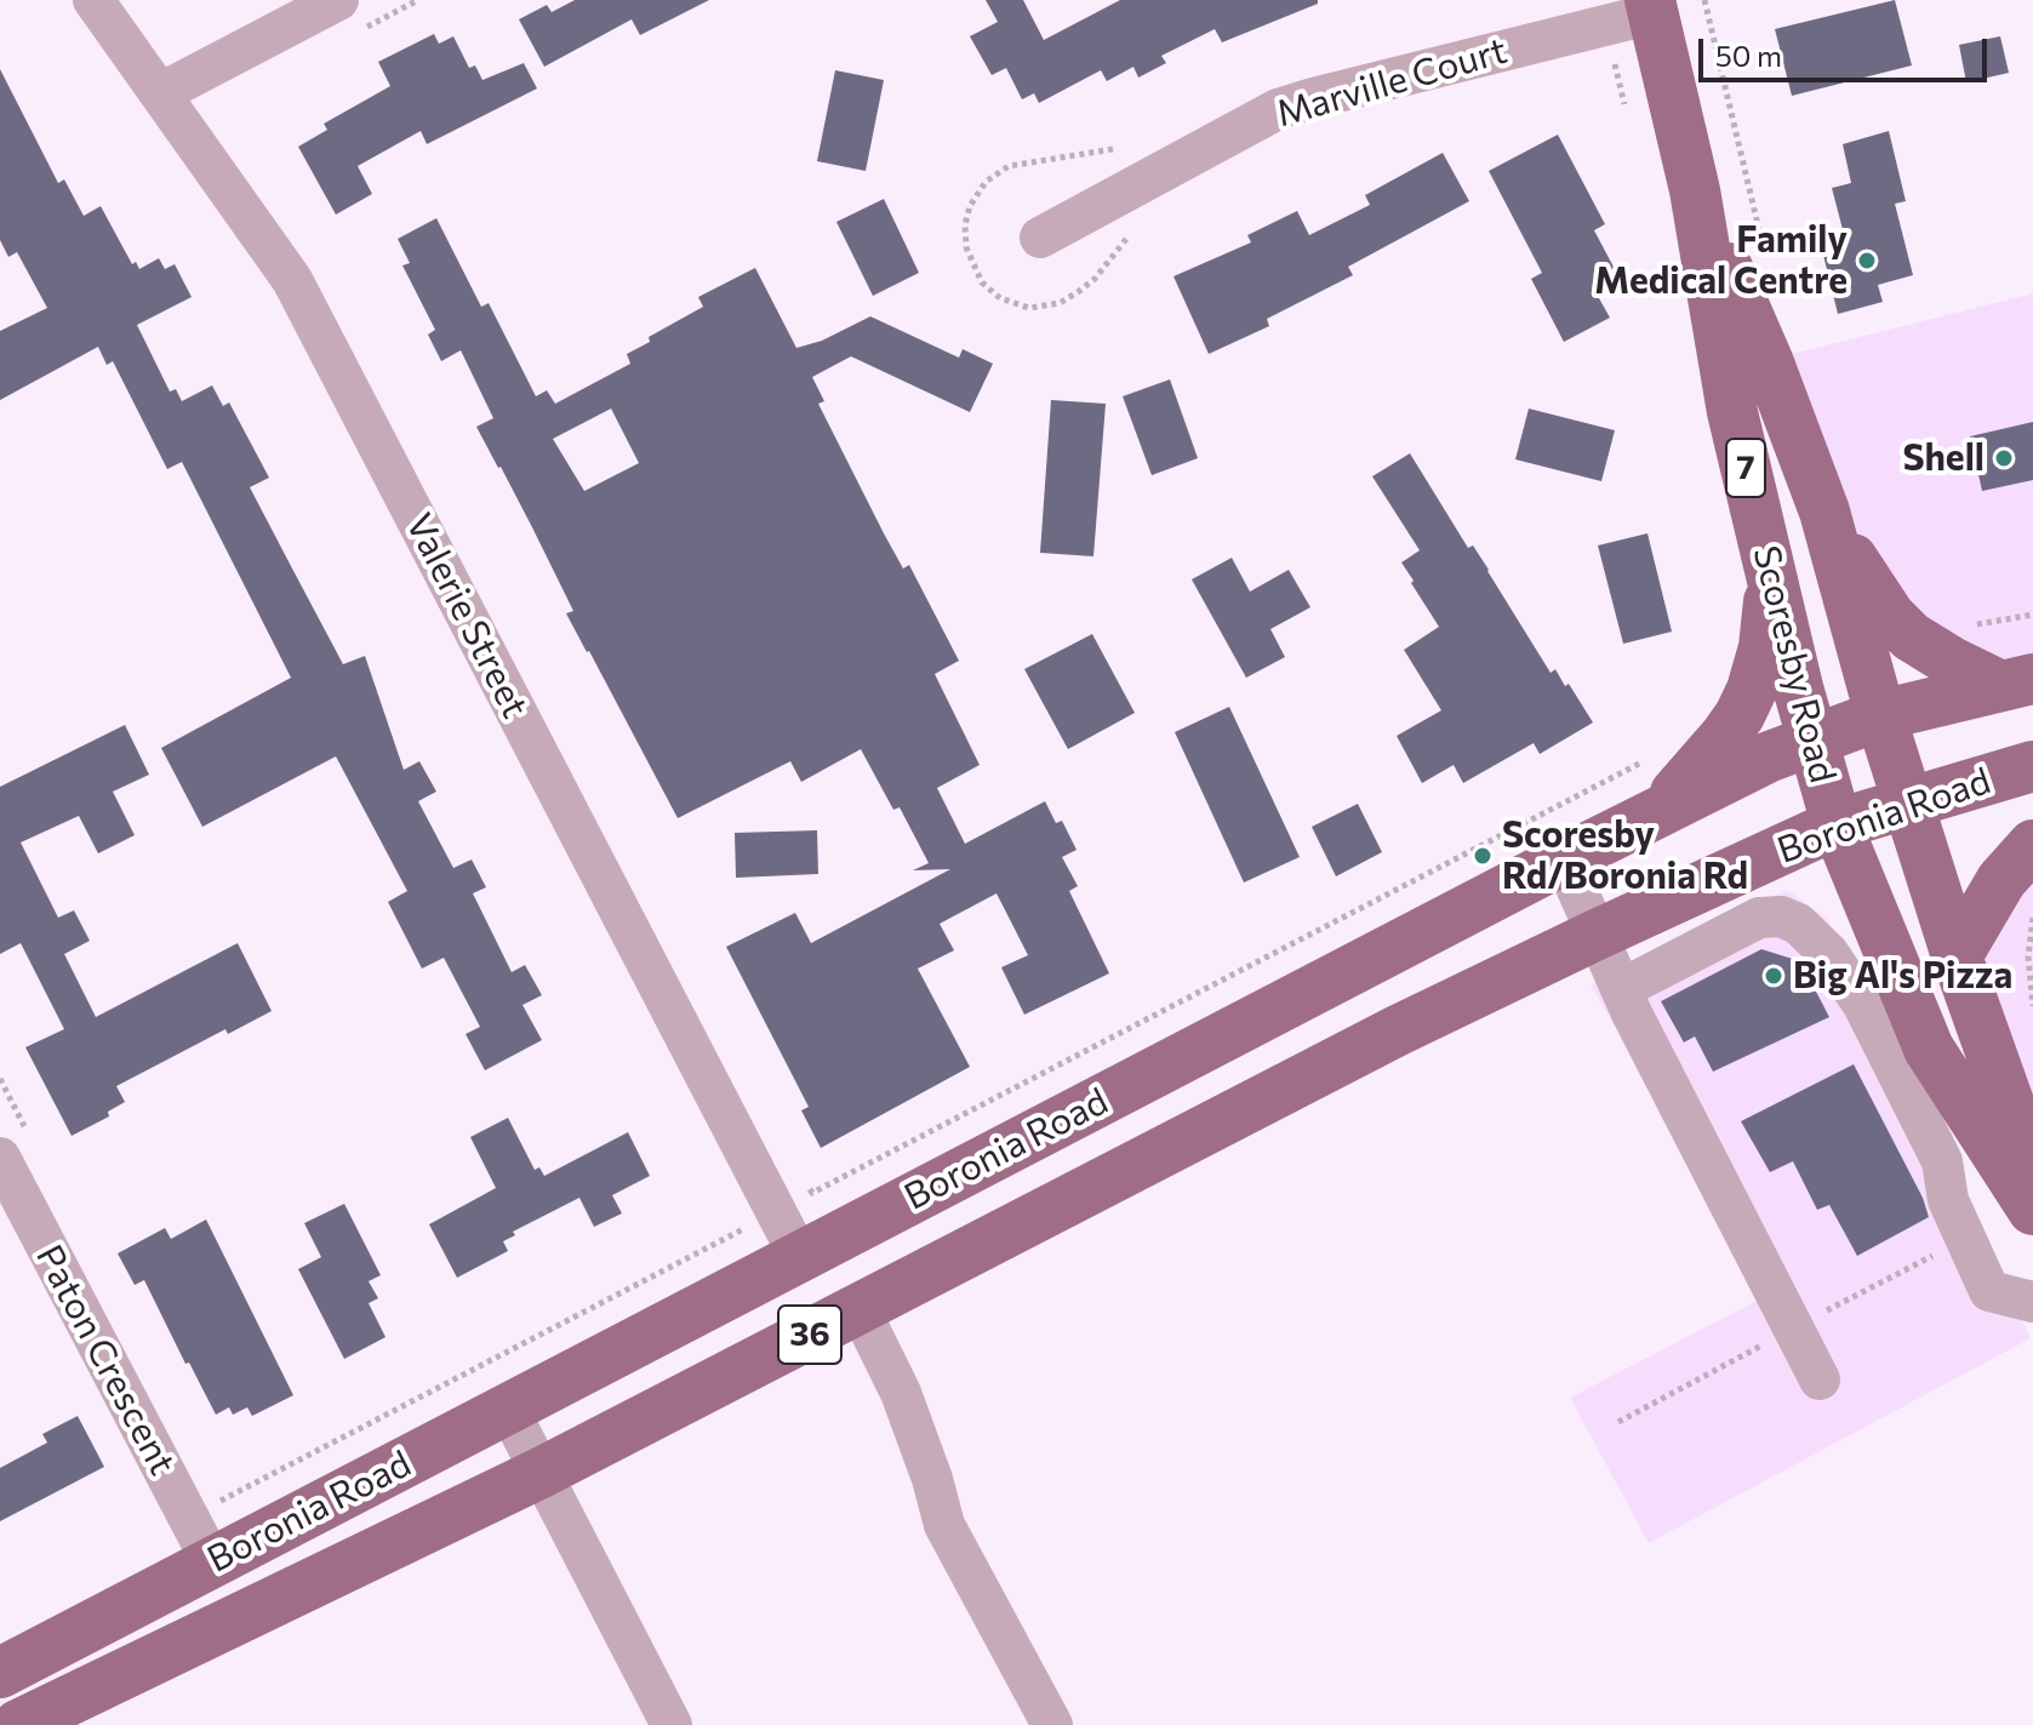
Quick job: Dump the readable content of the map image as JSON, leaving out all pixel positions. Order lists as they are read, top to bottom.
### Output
{
  "streets": {
    "main road": [
      "7",
      "Scoresby Road",
      "Boronia Road",
      "36"
    ],
    "street": ["Marville Court", "Valerie Street", "Paton Crescent"]
  },
  "crossings": [
    ["Marville Court", "Scoresby Road"],
    ["Valerie Street", "Boronia Road"],
    ["Scoresby Road", "Boronia Road"],
    ["Boronia Road", "Paton Crescent"]
  ],
  "places": [
    "Family Medical Centre",
    "Shell",
    "Scoresby Rd/Boronia Rd",
    "Big Al's Pizza"
  ],
  "scale_bar": "50 m"
}
